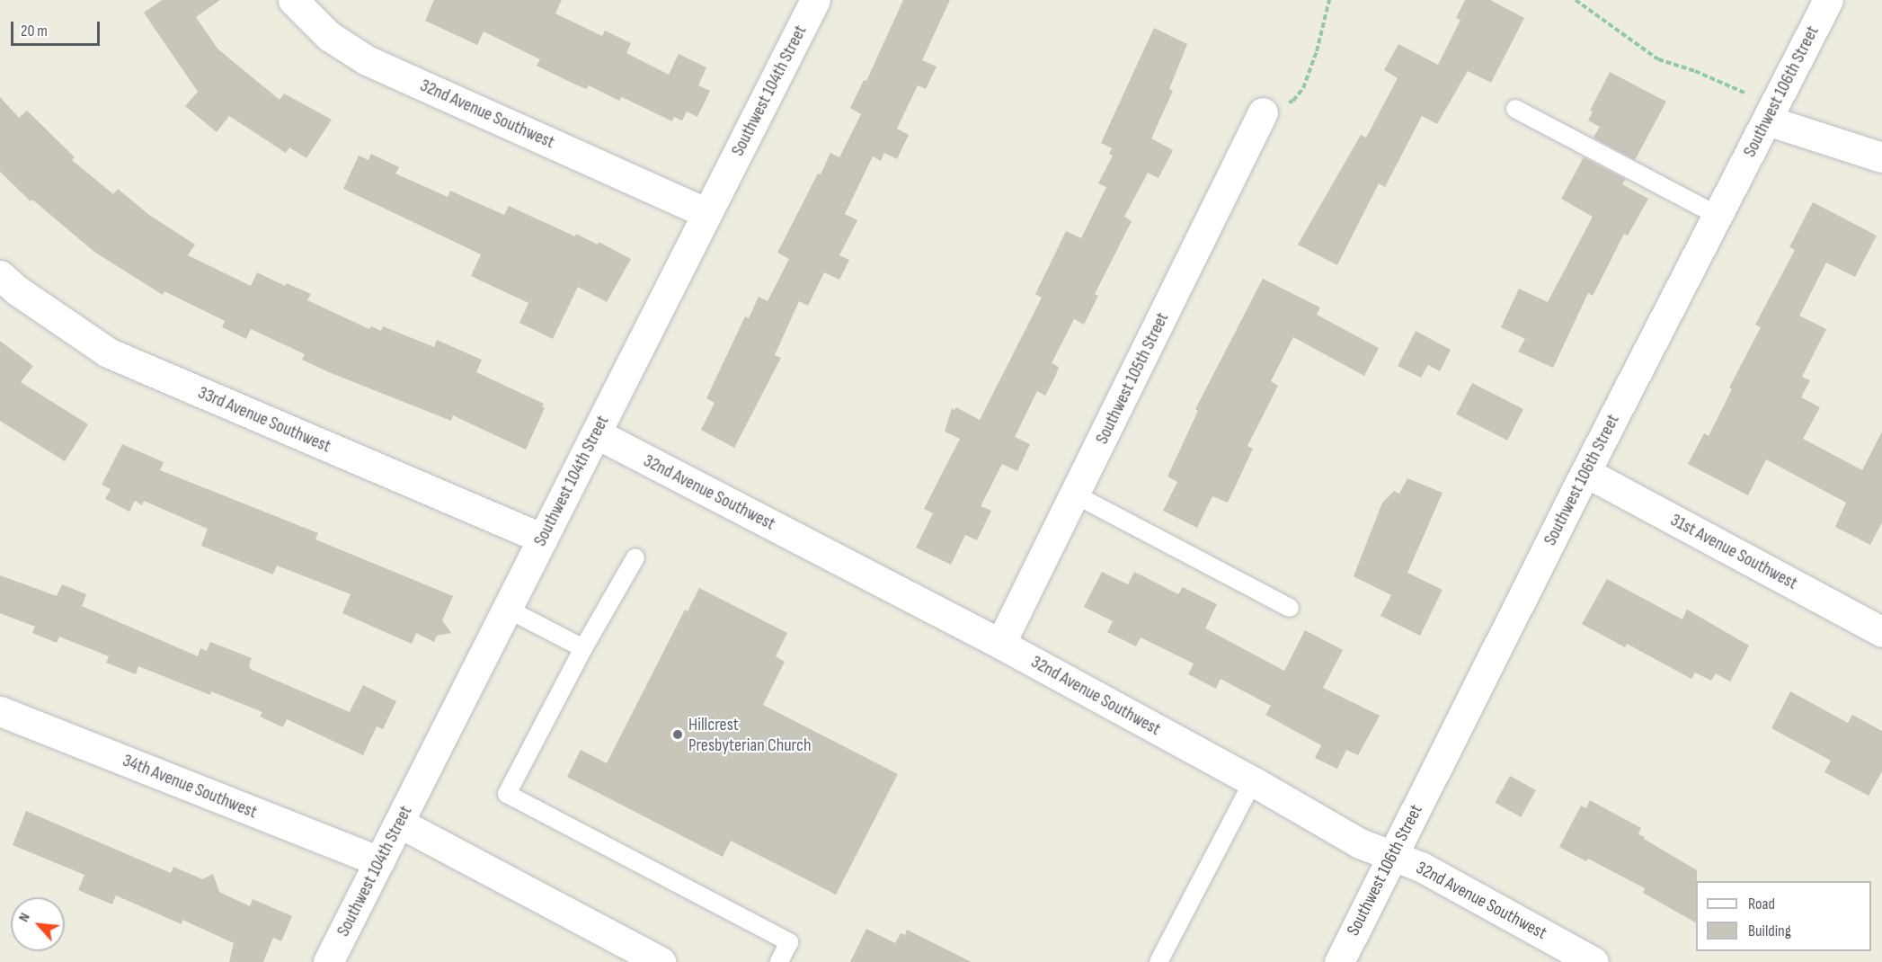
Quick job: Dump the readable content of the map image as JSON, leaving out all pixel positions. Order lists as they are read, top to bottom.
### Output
{
  "streets": {
    "street": [
      "Southwest 104th Street",
      "Southwest 106th Street",
      "32nd Avenue Southwest",
      "Southwest 105th Street",
      "33rd Avenue Southwest",
      "31st Avenue Southwest",
      "34th Avenue Southwest"
    ]
  },
  "crossings": [
    ["Southwest 104th Street", "32nd Avenue Southwest"],
    ["Southwest 104th Street", "33rd Avenue Southwest"],
    ["Southwest 104th Street", "34th Avenue Southwest"],
    ["Southwest 106th Street", "32nd Avenue Southwest"],
    ["Southwest 106th Street", "31st Avenue Southwest"],
    ["32nd Avenue Southwest", "Southwest 105th Street"]
  ],
  "places": ["Hillcrest Presbyterian Church"],
  "legend": ["Road", "Building"],
  "scale_bar": "20 m",
  "north": "top left"
}
